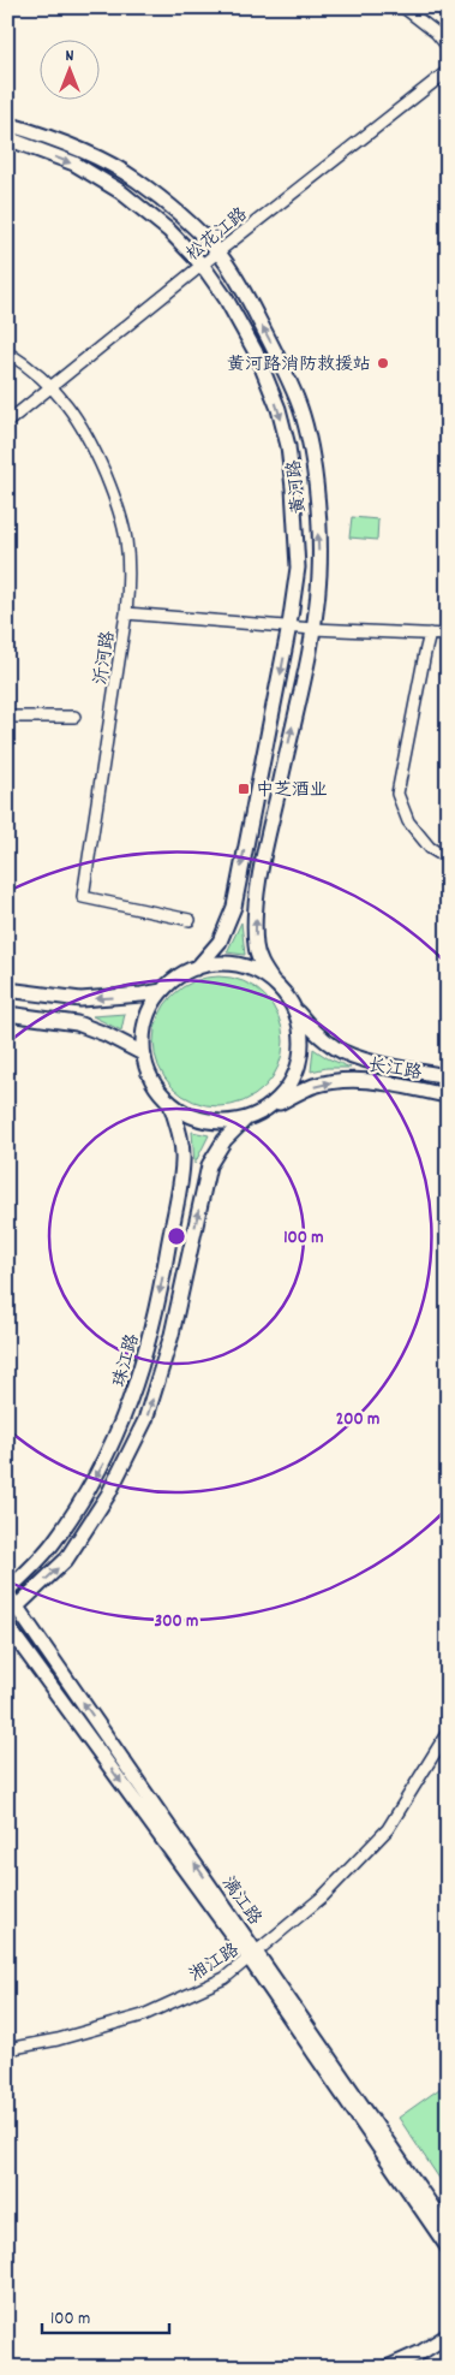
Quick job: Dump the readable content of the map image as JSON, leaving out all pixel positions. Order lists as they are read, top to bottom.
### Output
{
  "streets": {
    "main road": [
      "黄河路",
      "长江路",
      "珠江路",
      "漓江路"
    ],
    "street": ["松花江路", "沂河路", "湘江路"]
  },
  "crossings": [
    ["松花江路", "黄河路"],
    ["松花江路", "沂河路"],
    ["黄河路", "长江路"],
    ["黄河路", "珠江路"],
    ["长江路", "珠江路"],
    ["珠江路", "漓江路"],
    ["漓江路", "湘江路"]
  ],
  "one_way": ["长江路"],
  "places": {
    "other": ["黄河路消防救援站"],
    "transit": ["中芝酒业"]
  },
  "scale_bar": "100 m",
  "north": "top",
  "rings": ["100 m", "200 m", "300 m"]
}
